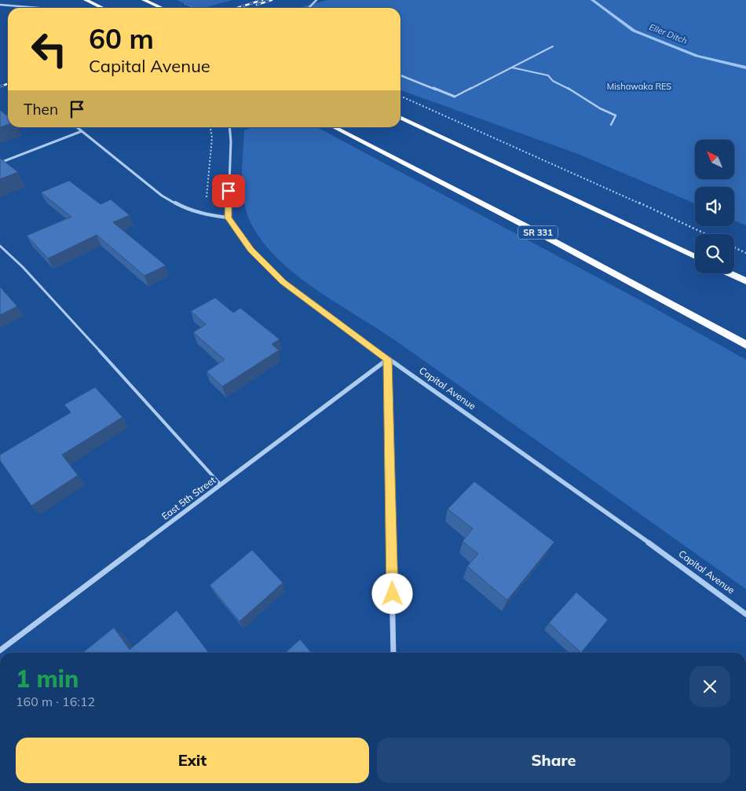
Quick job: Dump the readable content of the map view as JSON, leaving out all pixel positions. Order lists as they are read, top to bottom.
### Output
{
  "streets": {
    "highway": ["SR 331"],
    "street": ["Capital Avenue", "East 5th Street"]
  },
  "crossings": [
    ["Capital Avenue", "East 5th Street"]
  ],
  "water": ["Eller Ditch"],
  "parks": ["Mishawaka RES"],
  "north": "top left",
  "page": {
    "turn": ["60 m", "Capital Avenue"],
    "then": "Then",
    "heading": ["1 min", "160 m · 16:12"],
    "buttons": ["Exit", "Share"]
  }
}
